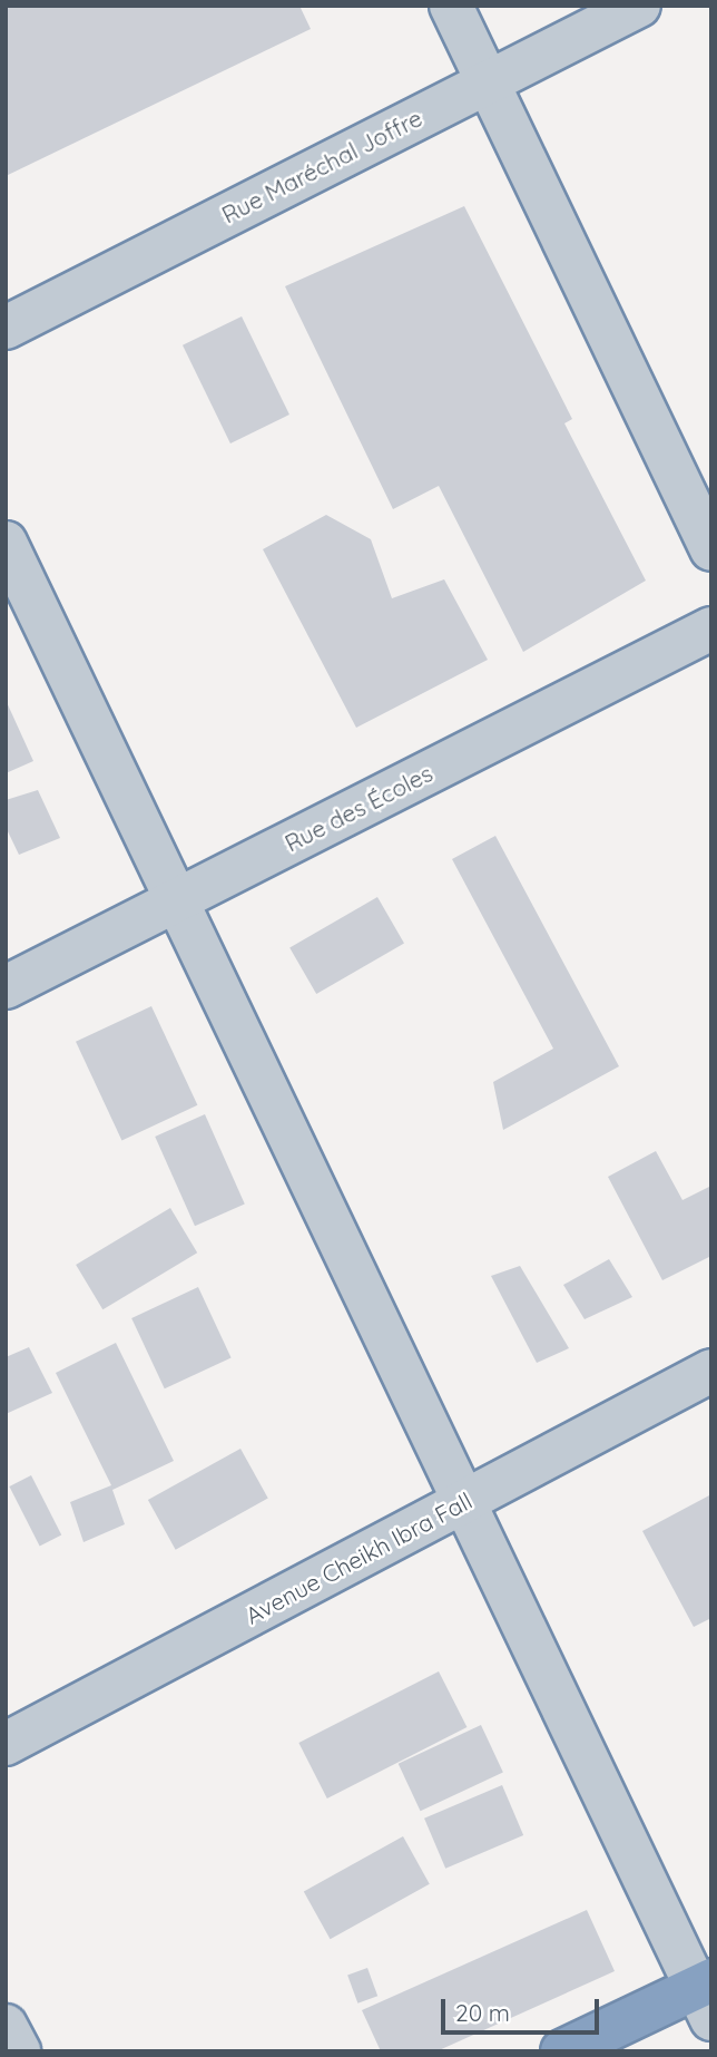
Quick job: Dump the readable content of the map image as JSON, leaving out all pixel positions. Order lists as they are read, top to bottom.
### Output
{
  "streets": {
    "street": ["Rue Maréchal Joffre", "Rue des Écoles", "Avenue Cheikh Ibra Fall"]
  },
  "scale_bar": "20 m"
}
